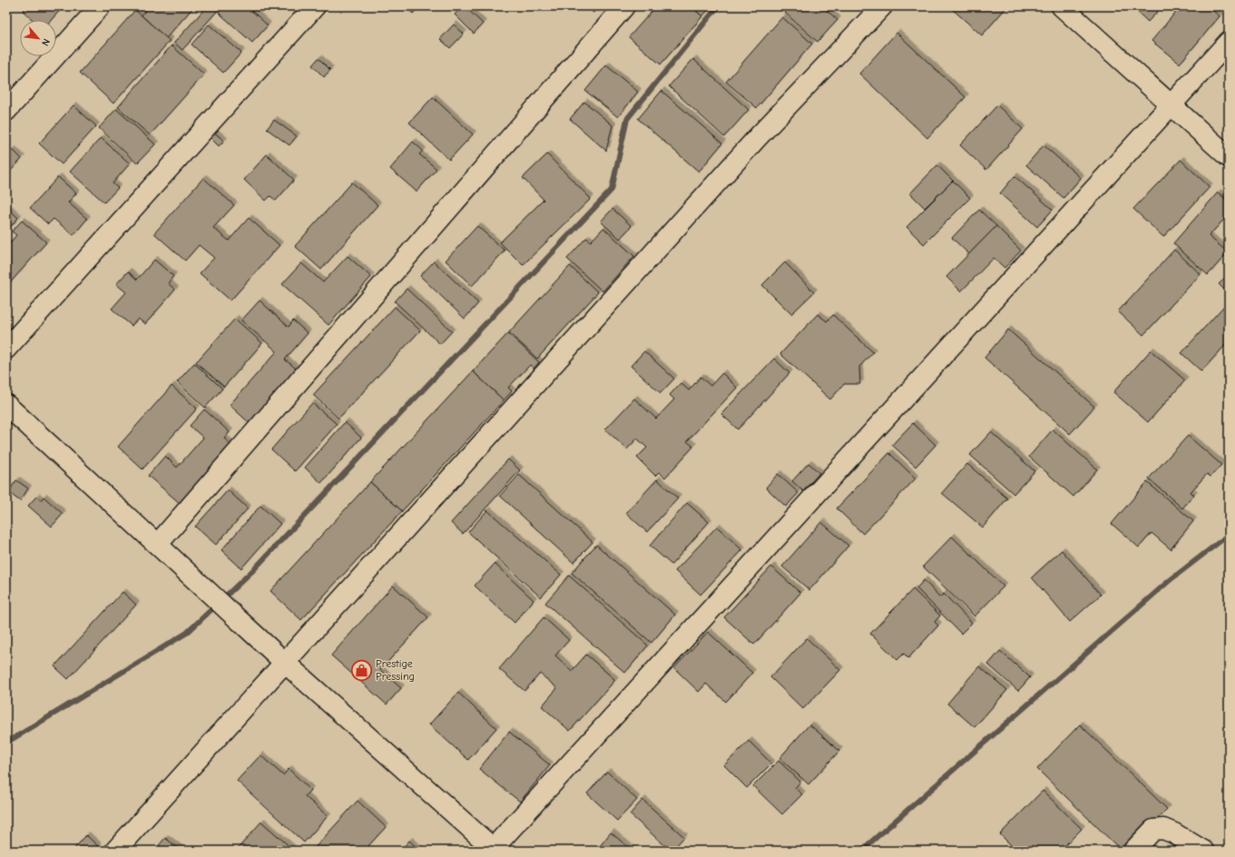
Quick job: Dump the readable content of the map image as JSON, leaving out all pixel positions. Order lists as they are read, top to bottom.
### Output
{
  "places": {
    "shop": ["Prestige Pressing"]
  },
  "north": "bottom right"
}
